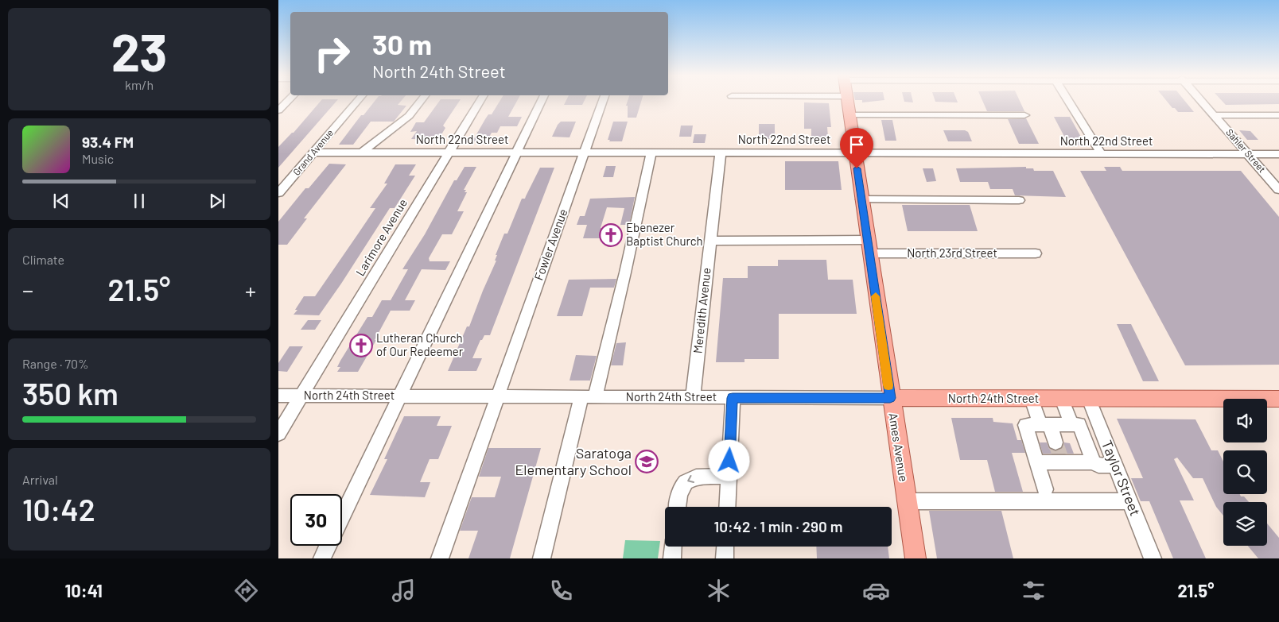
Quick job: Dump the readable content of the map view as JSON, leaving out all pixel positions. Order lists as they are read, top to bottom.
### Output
{
  "streets": {
    "main road": ["North 24th Street", "Ames Avenue"],
    "street": [
      "North 22nd Street",
      "Sahler Street",
      "Grand Avenue",
      "Larimore Avenue",
      "Fowler Avenue",
      "North 23rd Street",
      "Meredith Avenue",
      "Taylor Street"
    ]
  },
  "crossings": [
    ["North 22nd Street", "Sahler Street"],
    ["North 22nd Street", "Grand Avenue"],
    ["North 22nd Street", "Larimore Avenue"],
    ["North 22nd Street", "Fowler Avenue"],
    ["North 22nd Street", "Meredith Avenue"],
    ["North 22nd Street", "Ames Avenue"],
    ["Larimore Avenue", "North 24th Street"],
    ["Fowler Avenue", "North 24th Street"],
    ["North 23rd Street", "Meredith Avenue"],
    ["North 23rd Street", "Ames Avenue"],
    ["Meredith Avenue", "North 24th Street"],
    ["North 24th Street", "Ames Avenue"],
    ["North 24th Street", "Taylor Street"]
  ],
  "places": {
    "church": ["Ebenezer Baptist Church", "Lutheran Church of Our Redeemer"],
    "school or university": ["Saratoga Elementary School"]
  },
  "page": {
    "tile": [
      ["23", "km/h"],
      "Climate",
      ["Range · 70%", "350 km"],
      ["Arrival", "10:42"]
    ],
    "turn": ["30 m", "North 24th Street"],
    "song": ["93.4 FM", "Music"],
    "heat": ["−", "21.5°", "+"],
    "limit": "30",
    "trip": "10:42 · 1 min · 290 m",
    "tabs": ["10:41", "21.5°"]
  }
}
